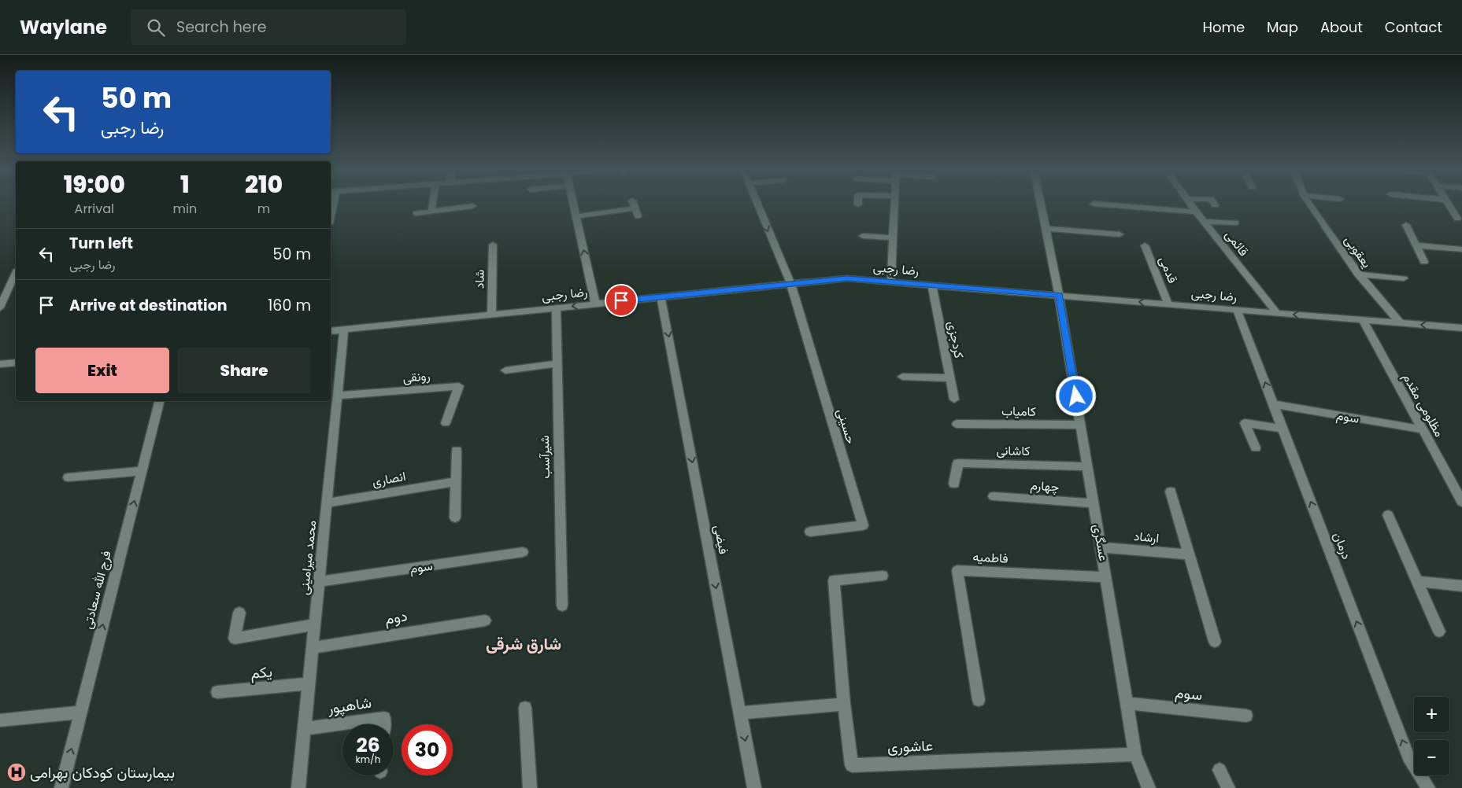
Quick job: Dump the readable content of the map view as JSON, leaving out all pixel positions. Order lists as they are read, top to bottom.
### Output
{
  "streets": {
    "street": [
      "قائمی",
      "یعقوبی",
      "رضا رجبی",
      "قدمی",
      "شاد",
      "کردجزی",
      "رونقی",
      "مظلومی مقدم",
      "کامیاب",
      "سوم",
      "حسینی",
      "کاشانی",
      "شیرآسب",
      "انصاری",
      "چهارم",
      "ارشاد",
      "فیضی",
      "عسگری",
      "درمان",
      "محمد میرامینی",
      "فاطمیه",
      "فرج الله سعادتی",
      "دوم",
      "یکم",
      "شاهپور",
      "عاشوری"
    ]
  },
  "crossings": [
    ["قائمی", "رضا رجبی"],
    ["یعقوبی", "رضا رجبی"],
    ["رضا رجبی", "قدمی"],
    ["رضا رجبی", "شاد"],
    ["رضا رجبی", "کردجزی"],
    ["رضا رجبی", "مظلومی مقدم"],
    ["رضا رجبی", "حسینی"],
    ["رضا رجبی", "شیرآسب"],
    ["رضا رجبی", "فیضی"],
    ["رضا رجبی", "عسگری"],
    ["رضا رجبی", "درمان"],
    ["رضا رجبی", "محمد میرامینی"],
    ["رونقی", "محمد میرامینی"],
    ["مظلومی مقدم", "سوم"],
    ["کامیاب", "عسگری"],
    ["سوم", "عسگری"],
    ["سوم", "درمان"],
    ["سوم", "محمد میرامینی"],
    ["کاشانی", "عسگری"],
    ["انصاری", "محمد میرامینی"],
    ["چهارم", "عسگری"],
    ["ارشاد", "عسگری"],
    ["عسگری", "فاطمیه"],
    ["عسگری", "عاشوری"],
    ["محمد میرامینی", "دوم"],
    ["محمد میرامینی", "یکم"],
    ["محمد میرامینی", "شاهپور"]
  ],
  "one_way": ["فیضی", "درمان", "فرج الله سعادتی"],
  "districts": ["شارق شرقی"],
  "places": {
    "hospital": ["بیمارستان کودکان بهرامی"]
  },
  "page": {
    "header": "Waylane",
    "search": "Search here",
    "nav": [
      "Home",
      "Map",
      "About",
      "Contact"
    ],
    "turn": ["50 m", "رضا رجبی"],
    "eta": [
      "19:00",
      "Arrival",
      "1",
      "min",
      "210",
      "m"
    ],
    "list": [
      {
        "name": "Turn left",
        "note": "رضا رجبی",
        "value": "50 m"
      },
      {
        "name": "Arrive at destination",
        "value": "160 m"
      }
    ],
    "buttons": ["Exit", "Share"],
    "map_buttons": ["+", "−"],
    "speed": "26 km/h",
    "limit": "30"
  }
}
